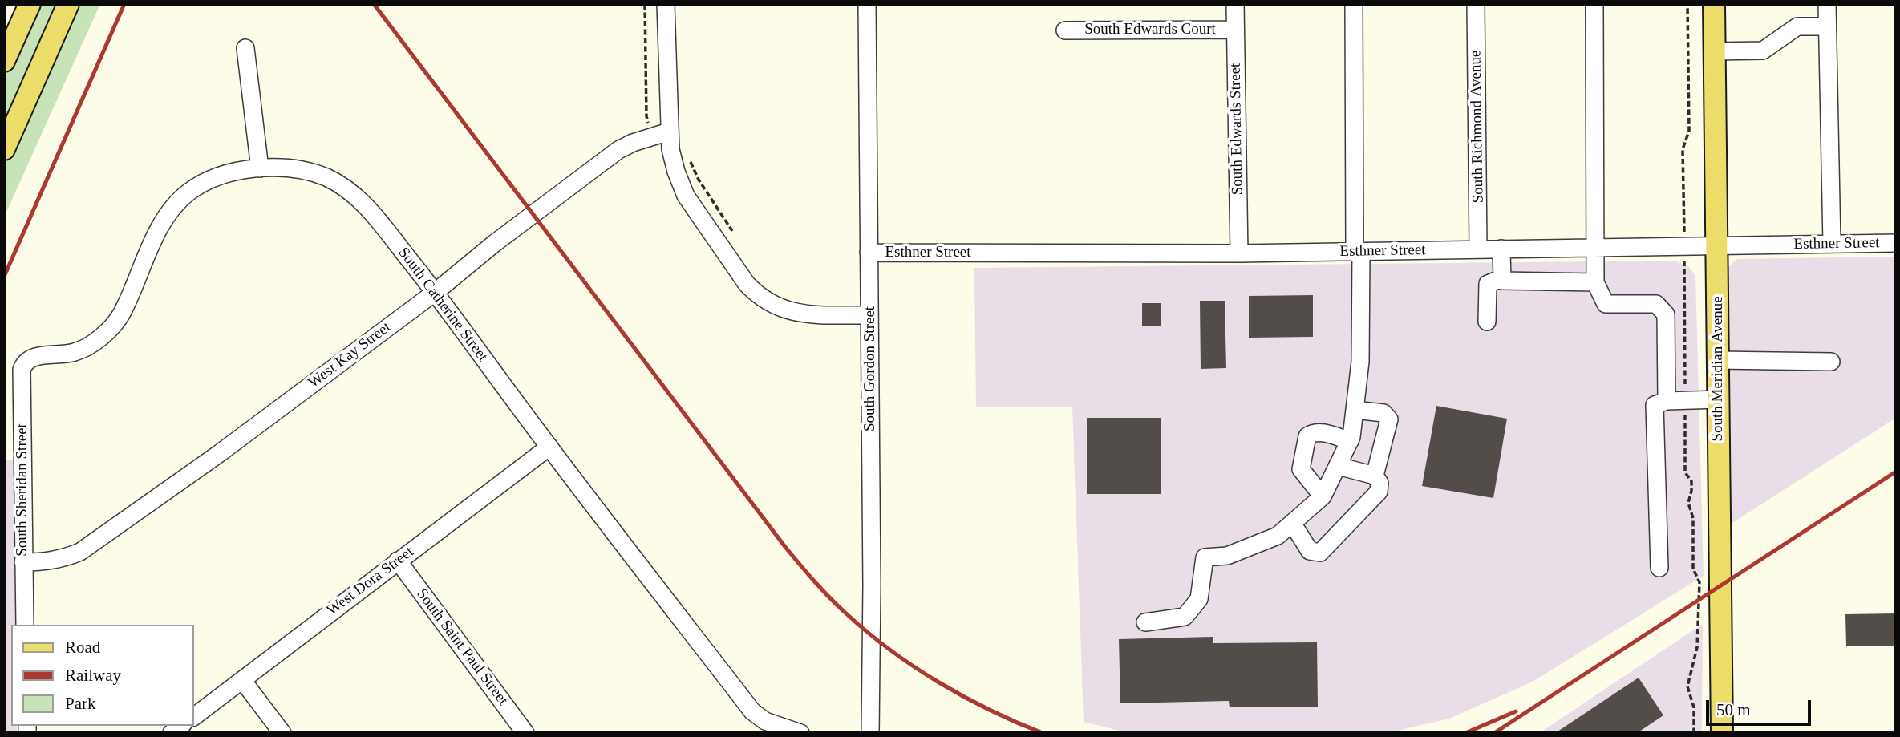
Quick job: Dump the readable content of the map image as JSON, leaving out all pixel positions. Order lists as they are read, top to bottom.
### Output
{
  "streets": {
    "main road": ["South Meridian Avenue"],
    "street": [
      "South Edwards Court",
      "South Richmond Avenue",
      "South Edwards Street",
      "Esthner Street",
      "South Catherine Street",
      "West Kay Street",
      "South Gordon Street",
      "South Sheridan Street",
      "West Dora Street",
      "South Saint Paul Street"
    ]
  },
  "crossings": [
    ["South Edwards Court", "South Edwards Street"],
    ["South Richmond Avenue", "Esthner Street"],
    ["South Edwards Street", "Esthner Street"],
    ["Esthner Street", "South Gordon Street"],
    ["Esthner Street", "South Meridian Avenue"],
    ["South Catherine Street", "West Kay Street"],
    ["South Catherine Street", "South Sheridan Street"],
    ["South Catherine Street", "West Dora Street"],
    ["West Kay Street", "South Sheridan Street"],
    ["West Dora Street", "South Saint Paul Street"]
  ],
  "legend": ["Road", "Railway", "Park"],
  "scale_bar": "50 m"
}
